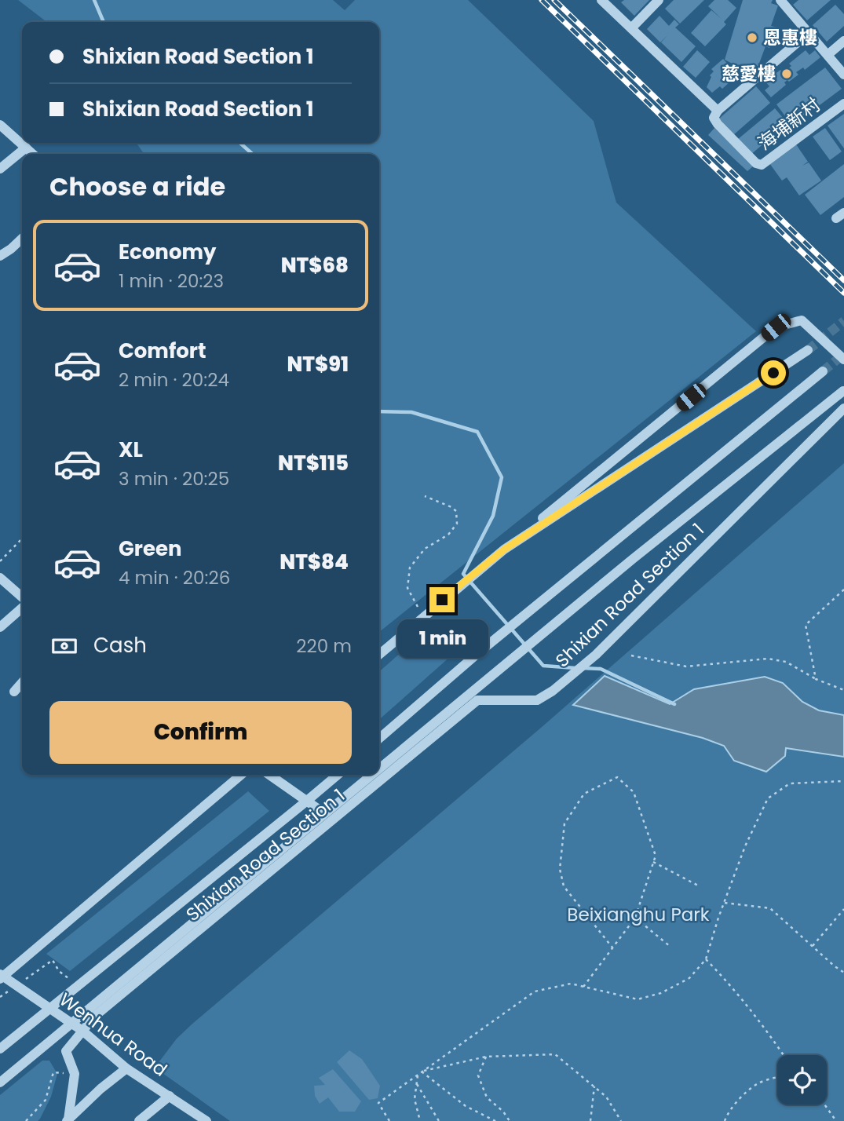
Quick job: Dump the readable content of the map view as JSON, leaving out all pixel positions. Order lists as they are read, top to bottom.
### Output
{
  "streets": {
    "street": ["海埔新村", "Shixian Road Section 1", "Wenhua Road"]
  },
  "crossings": [
    ["Shixian Road Section 1", "Wenhua Road"]
  ],
  "parks": ["Beixianghu Park"],
  "places": ["恩惠樓", "慈愛樓"],
  "page": {
    "banner": ["Shixian Road Section 1", "Shixian Road Section 1"],
    "heading": "Choose a ride",
    "list": [
      {
        "name": "Economy",
        "note": "1 min · 20:23",
        "value": "NT$68"
      },
      {
        "name": "Comfort",
        "note": "2 min · 20:24",
        "value": "NT$91"
      },
      {
        "name": "XL",
        "note": "3 min · 20:25",
        "value": "NT$115"
      },
      {
        "name": "Green",
        "note": "4 min · 20:26",
        "value": "NT$84"
      }
    ],
    "pay": ["Cash", "220 m"],
    "bubble": "1 min",
    "buttons": "Confirm"
  }
}
